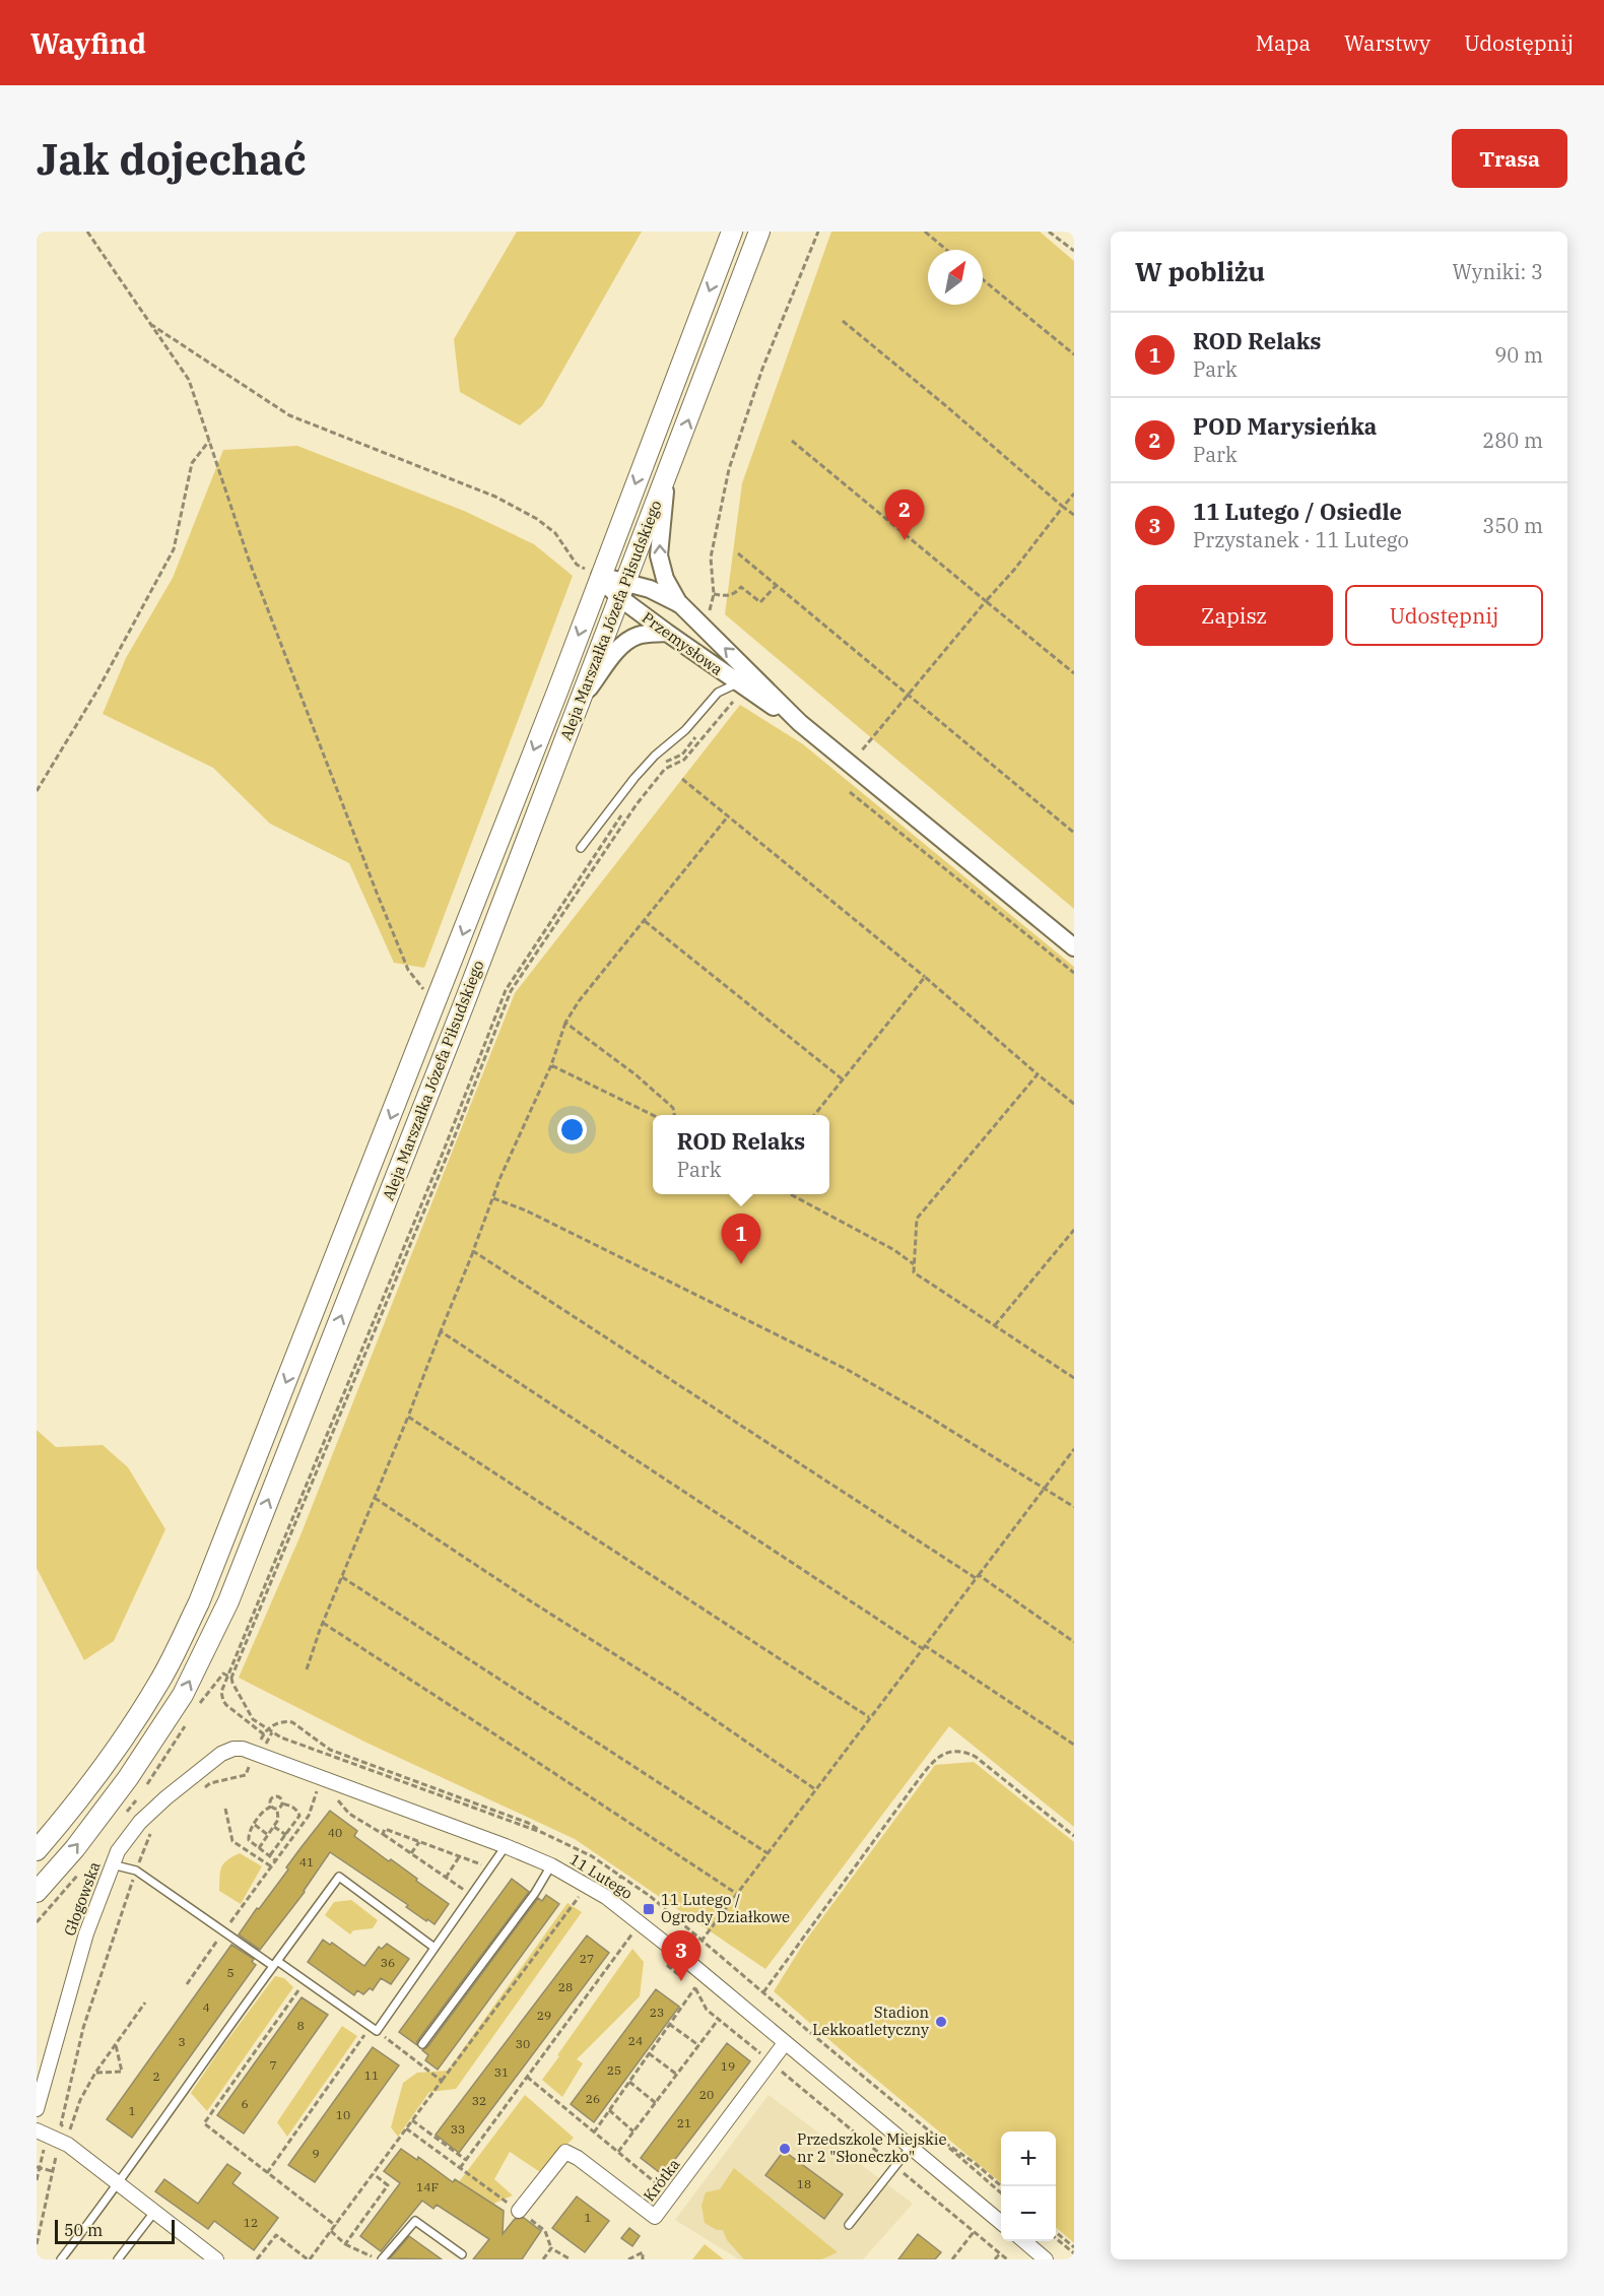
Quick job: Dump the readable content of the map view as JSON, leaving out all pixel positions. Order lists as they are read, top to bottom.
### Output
{
  "streets": {
    "main road": ["Aleja Marszałka Józefa Piłsudskiego"],
    "street": [
      "Przemysłowa",
      "11 Lutego",
      "Głogowska",
      "Krótka"
    ]
  },
  "crossings": [
    ["Aleja Marszałka Józefa Piłsudskiego", "Przemysłowa"],
    ["11 Lutego", "Głogowska"],
    ["11 Lutego", "Krótka"]
  ],
  "places": {
    "transit": ["11 Lutego / Ogrody Działkowe"],
    "other": ["Stadion Lekkoatletyczny", "Przedszkole Miejskie nr 2 \"Słoneczko\""]
  },
  "house_numbers": [
    "40",
    "41",
    "27",
    "36",
    "5",
    "28",
    "4",
    "23",
    "29",
    "8",
    "24",
    "3",
    "30",
    "7",
    "19",
    "25",
    "31",
    "11",
    "2",
    "20",
    "26",
    "32",
    "6",
    "1",
    "10",
    "21",
    "33",
    "9",
    "18",
    "14F",
    "1",
    "12"
  ],
  "scale_bar": "50 m",
  "north": "top right",
  "page": {
    "header": "Wayfind",
    "nav": ["Mapa", "Warstwy", "Udostępnij"],
    "buttons": [
      "Trasa",
      ["Zapisz", "Udostępnij"]
    ],
    "title": "Jak dojechać",
    "heading": ["W pobliżu", "Wyniki: 3"],
    "list": [
      {
        "mark": "1",
        "name": "ROD Relaks",
        "note": "Park",
        "value": "90 m"
      },
      {
        "mark": "2",
        "name": "POD Marysieńka",
        "note": "Park",
        "value": "280 m"
      },
      {
        "mark": "3",
        "name": "11 Lutego / Osiedle",
        "note": "Przystanek · 11 Lutego",
        "value": "350 m"
      }
    ],
    "pins": ["2", "1", "3"],
    "popup": ["ROD Relaks", "Park"],
    "map_buttons": ["+", "−"],
    "scale": "50 m"
  }
}
